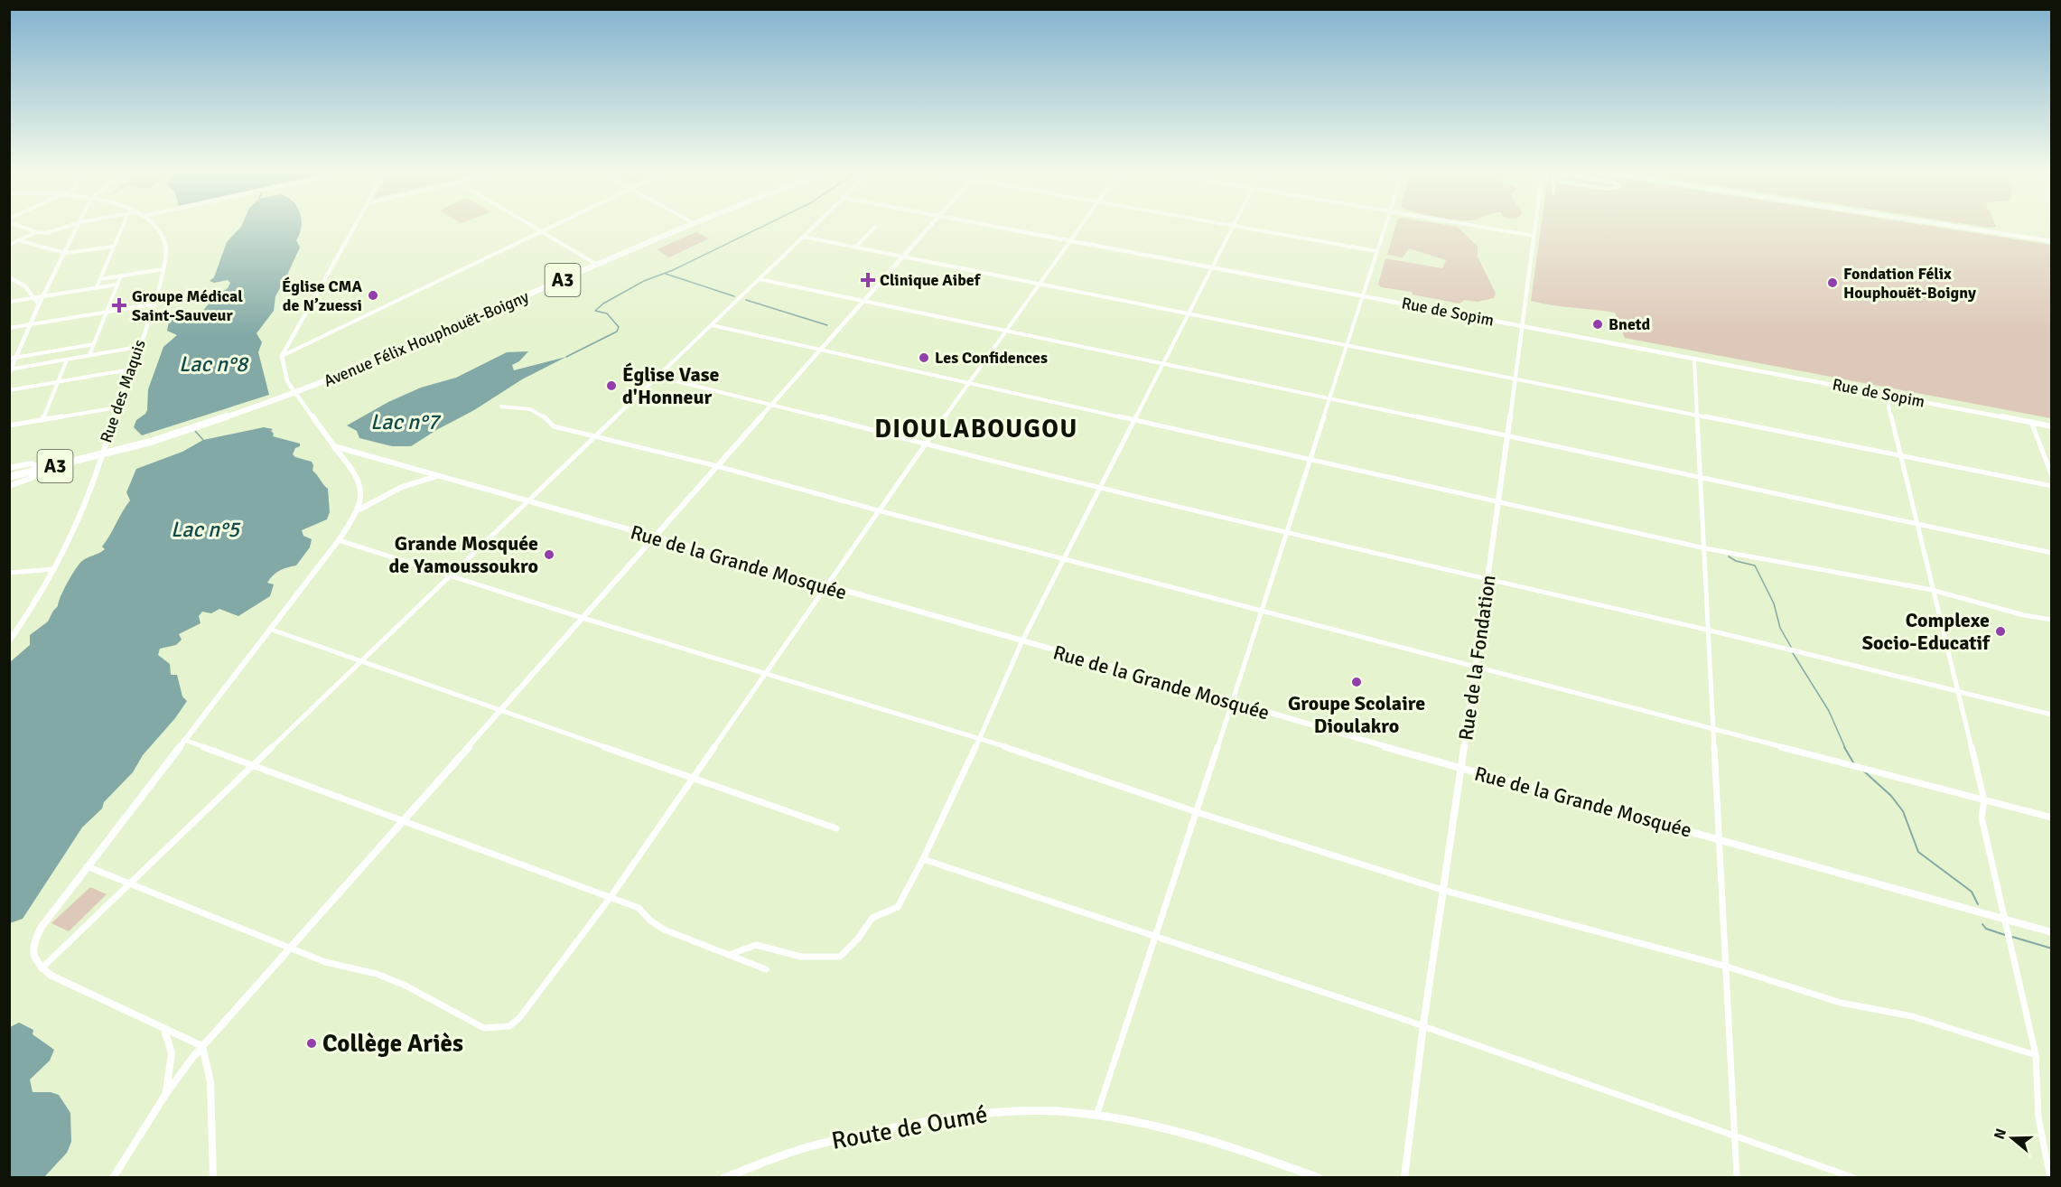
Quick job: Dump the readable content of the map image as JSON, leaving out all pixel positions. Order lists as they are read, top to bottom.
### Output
{
  "streets": {
    "highway": ["A3", "Avenue Félix Houphouët-Boigny"],
    "main road": ["Route de Oumé"],
    "street": [
      "Rue de Sopim",
      "Rue des Maquis",
      "Rue de la Grande Mosquée",
      "Rue de la Fondation"
    ]
  },
  "crossings": [
    ["Rue de Sopim", "Rue de la Fondation"],
    ["Avenue Félix Houphouët-Boigny", "Rue des Maquis"],
    ["Rue de la Grande Mosquée", "Rue de la Fondation"]
  ],
  "districts": ["DIOULABOUGOU"],
  "water": ["Lac n°8", "Lac n°7", "Lac n°5"],
  "places": {
    "health": ["Clinique Aibef", "Groupe Médical Saint-Sauveur"],
    "other": [
      "Fondation Félix Houphouët-Boigny",
      "Église CMA de N’zuessi",
      "Bnetd",
      "Les Confidences",
      "Église Vase d'Honneur",
      "Grande Mosquée de Yamoussoukro",
      "Complexe Socio-Educatif",
      "Groupe Scolaire Dioulakro",
      "Collège Ariès"
    ]
  },
  "north": "left"
}
